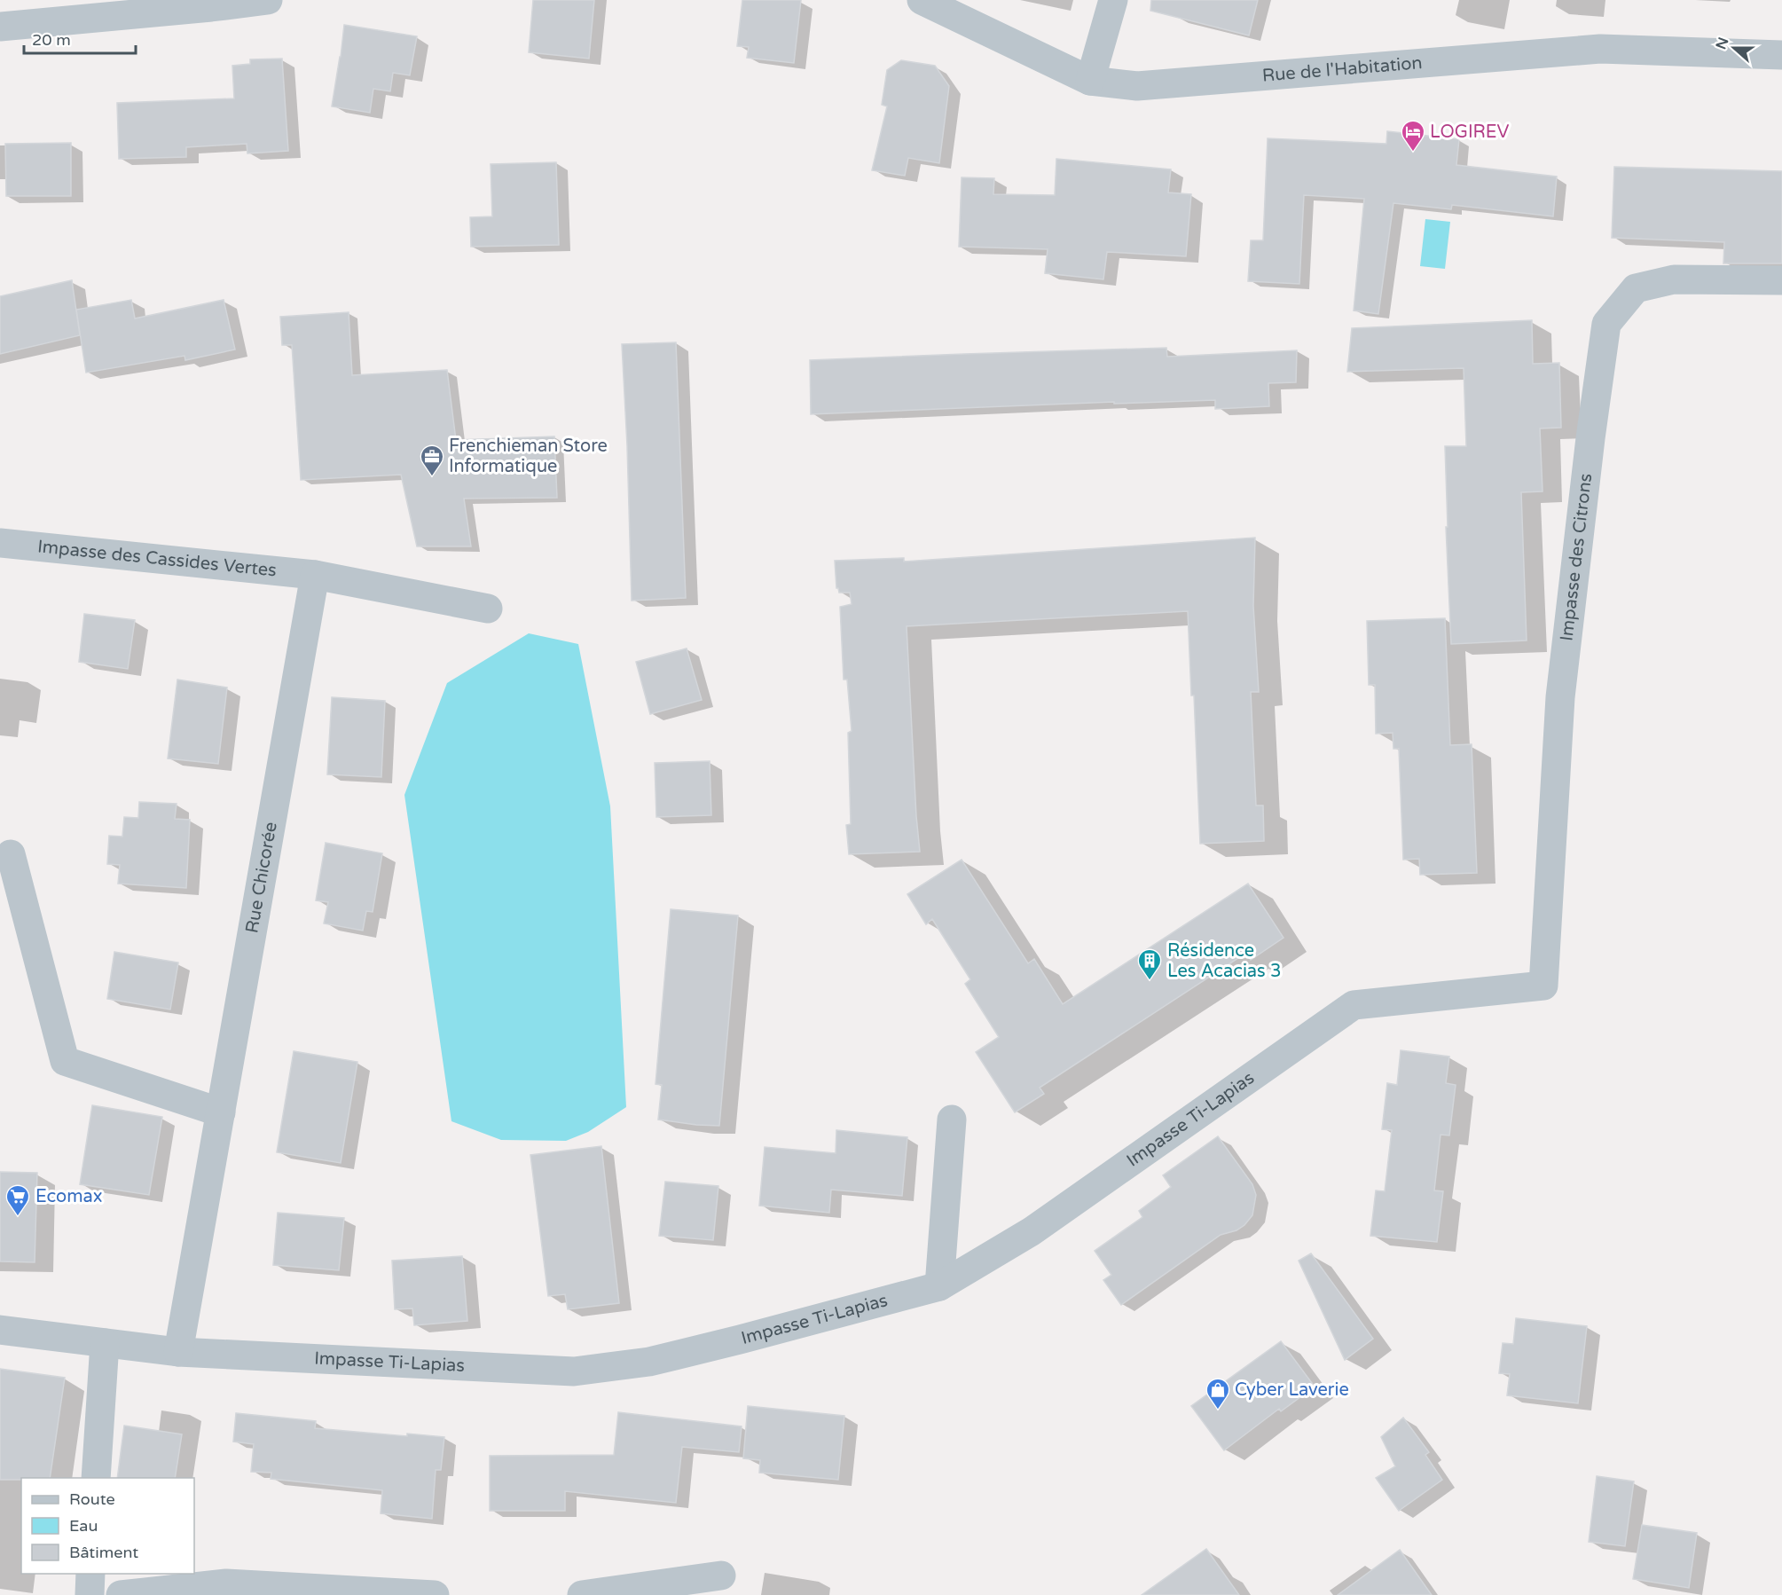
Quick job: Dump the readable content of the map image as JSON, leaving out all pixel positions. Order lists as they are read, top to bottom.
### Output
{
  "streets": {
    "street": [
      "Rue de l'Habitation",
      "Impasse des Citrons",
      "Impasse des Cassides Vertes",
      "Rue Chicorée",
      "Impasse Ti-Lapias"
    ]
  },
  "crossings": [
    ["Impasse des Citrons", "Impasse Ti-Lapias"],
    ["Impasse des Cassides Vertes", "Rue Chicorée"],
    ["Rue Chicorée", "Impasse Ti-Lapias"]
  ],
  "places": {
    "hotel": ["LOGIREV"],
    "office": ["Frenchieman Store Informatique"],
    "building": ["Résidence Les Acacias 3"],
    "supermarket": ["Ecomax"],
    "shop": ["Cyber Laverie"]
  },
  "legend": ["Route", "Eau", "Bâtiment"],
  "scale_bar": "20 m",
  "north": "left"
}
